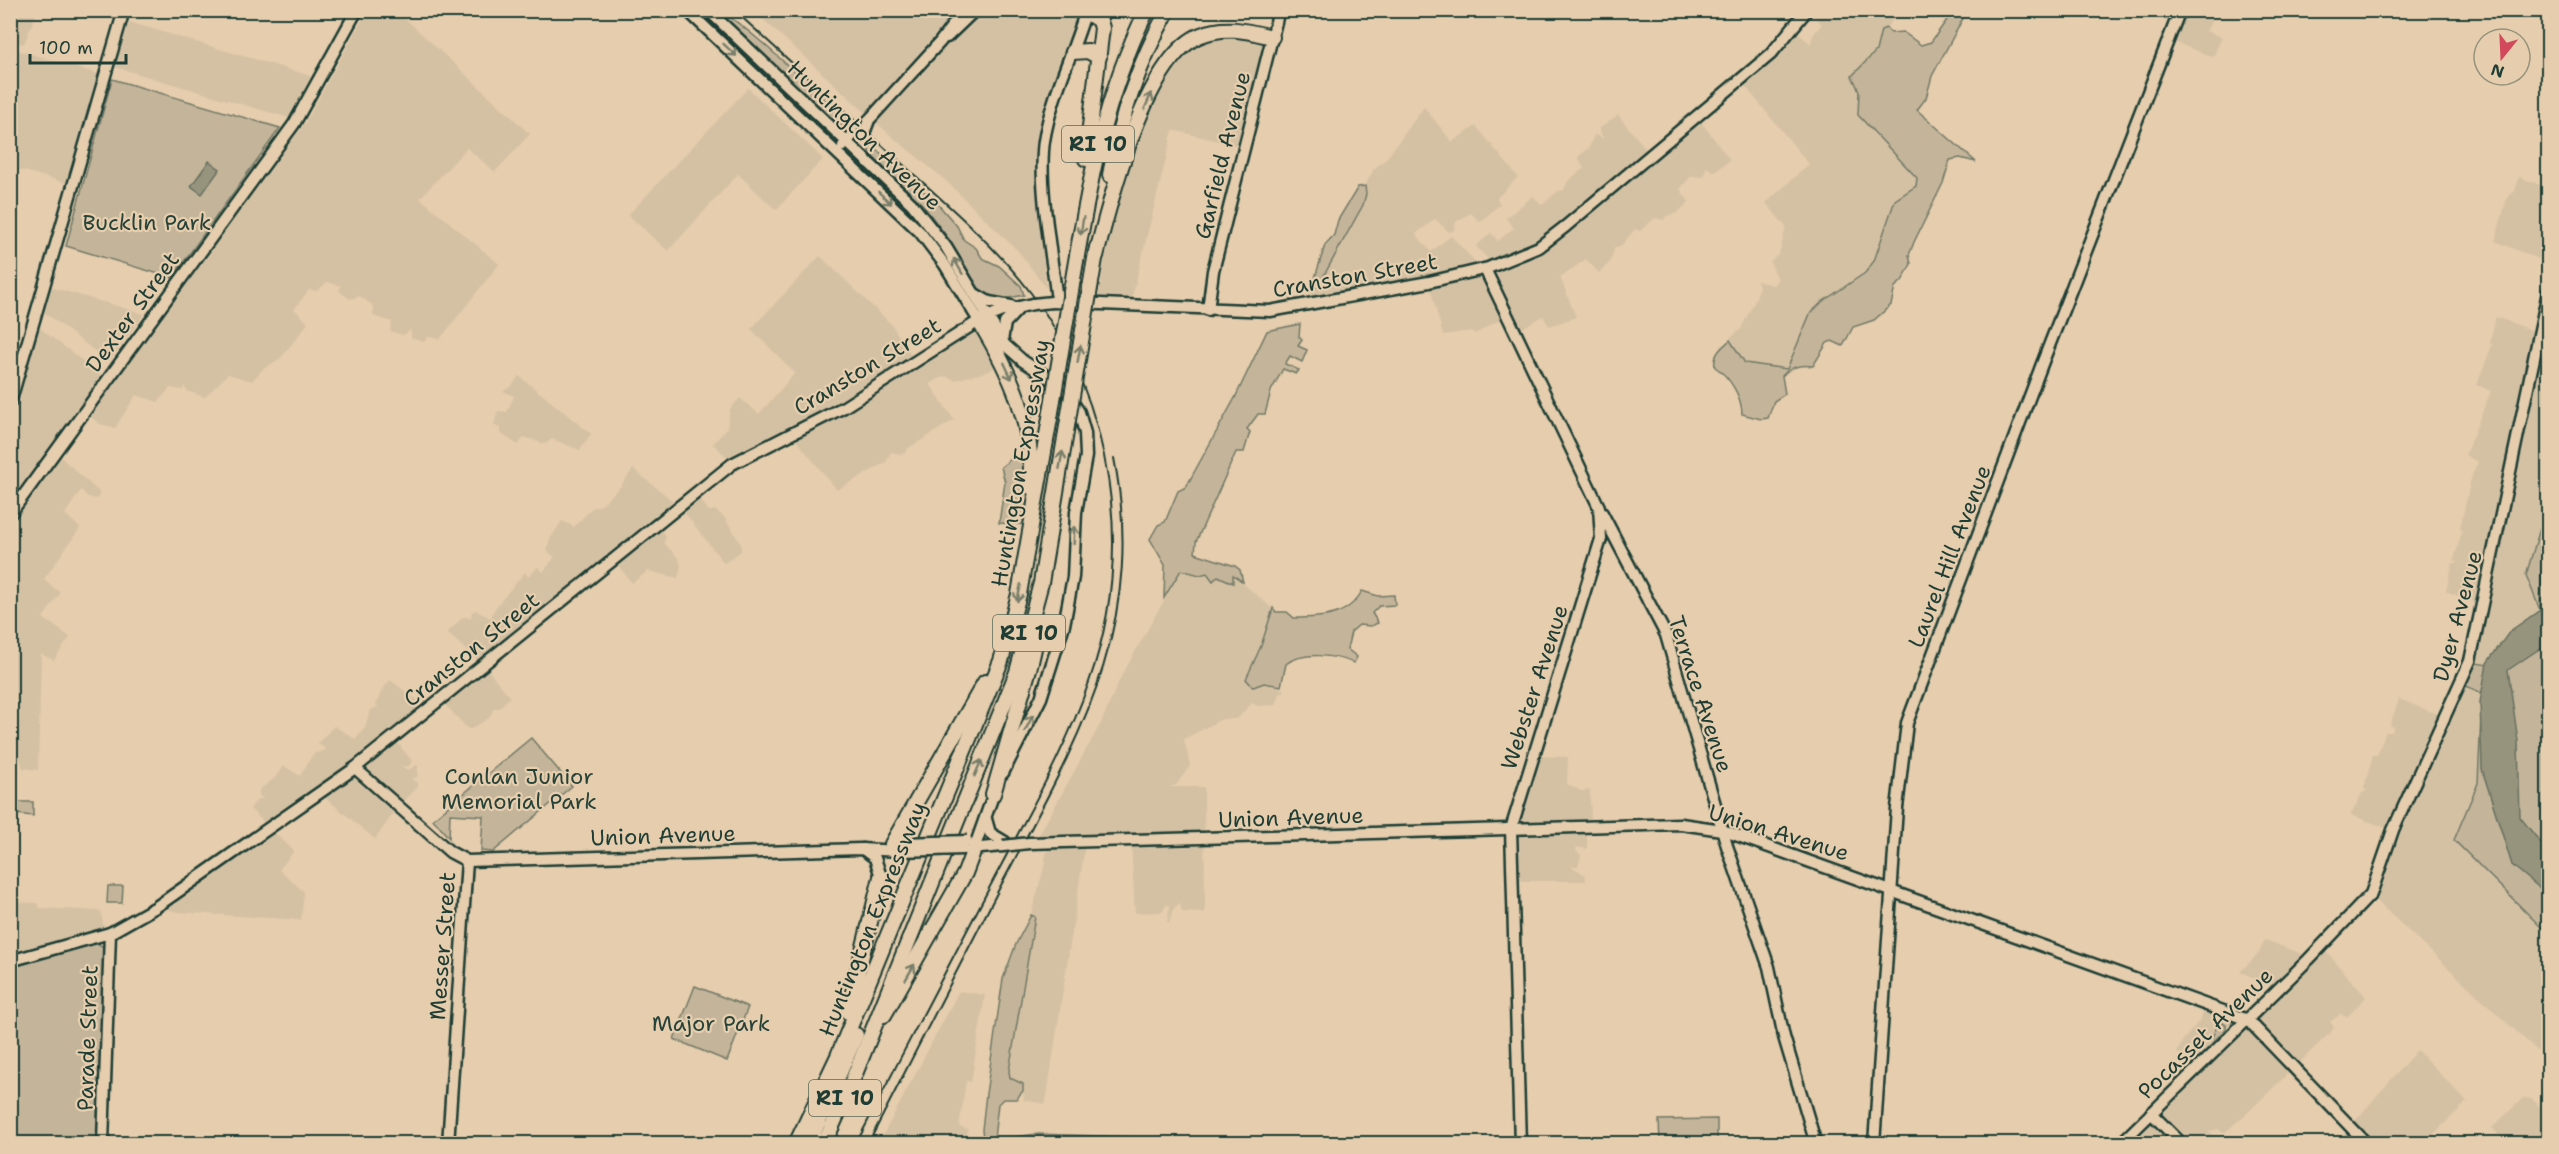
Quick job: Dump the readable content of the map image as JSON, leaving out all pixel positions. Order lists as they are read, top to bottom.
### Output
{
  "streets": {
    "highway": ["RI 10", "Huntington Expressway"],
    "main road": [
      "Huntington Avenue",
      "Garfield Avenue",
      "Cranston Street",
      "Dexter Street",
      "Laurel Hill Avenue",
      "Dyer Avenue",
      "Webster Avenue",
      "Terrace Avenue",
      "Union Avenue",
      "Messer Street",
      "Pocasset Avenue",
      "Parade Street"
    ]
  },
  "crossings": [
    ["Huntington Avenue", "Cranston Street"],
    ["Huntington Avenue", "Union Avenue"],
    ["Garfield Avenue", "Cranston Street"],
    ["Cranston Street", "Webster Avenue"],
    ["Cranston Street", "Messer Street"],
    ["Cranston Street", "Parade Street"],
    ["Laurel Hill Avenue", "Union Avenue"],
    ["Dyer Avenue", "Pocasset Avenue"],
    ["Webster Avenue", "Terrace Avenue"],
    ["Webster Avenue", "Union Avenue"],
    ["Terrace Avenue", "Union Avenue"],
    ["Union Avenue", "Messer Street"],
    ["Union Avenue", "Pocasset Avenue"]
  ],
  "parks": ["Bucklin Park", "Conlan Junior Memorial Park", "Major Park"],
  "scale_bar": "100 m",
  "north": "bottom"
}
